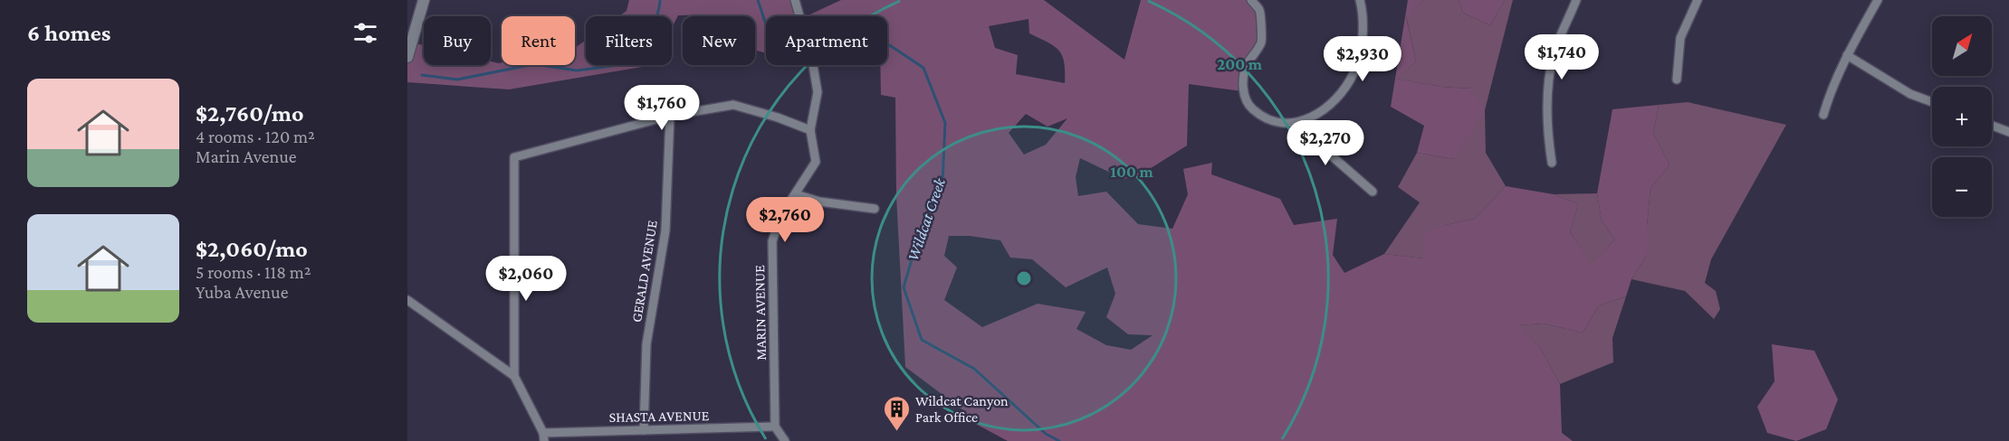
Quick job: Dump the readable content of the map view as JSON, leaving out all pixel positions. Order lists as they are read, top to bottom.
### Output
{
  "streets": {
    "street": ["GERALD AVENUE", "MARIN AVENUE", "SHASTA AVENUE"]
  },
  "crossings": [
    ["GERALD AVENUE", "SHASTA AVENUE"],
    ["MARIN AVENUE", "SHASTA AVENUE"]
  ],
  "water": ["Wildcat Creek"],
  "places": {
    "building": ["Wildcat Canyon Park Office"]
  },
  "north": "top right",
  "page": {
    "heading": "6 homes",
    "map_buttons": ["+", "−"],
    "chip": [
      "Buy",
      "Rent",
      "Filters",
      "New",
      "Apartment"
    ],
    "price": [
      "$1,740",
      "$2,930",
      "$1,760",
      "$2,270",
      "$2,760",
      "$2,060"
    ],
    "list": [
      {
        "name": "$2,760/mo",
        "note": "4 rooms · 120 m² · Marin Avenue"
      },
      {
        "name": "$2,060/mo",
        "note": "5 rooms · 118 m² · Yuba Avenue"
      }
    ]
  },
  "rings": ["200 m", "100 m"]
}
